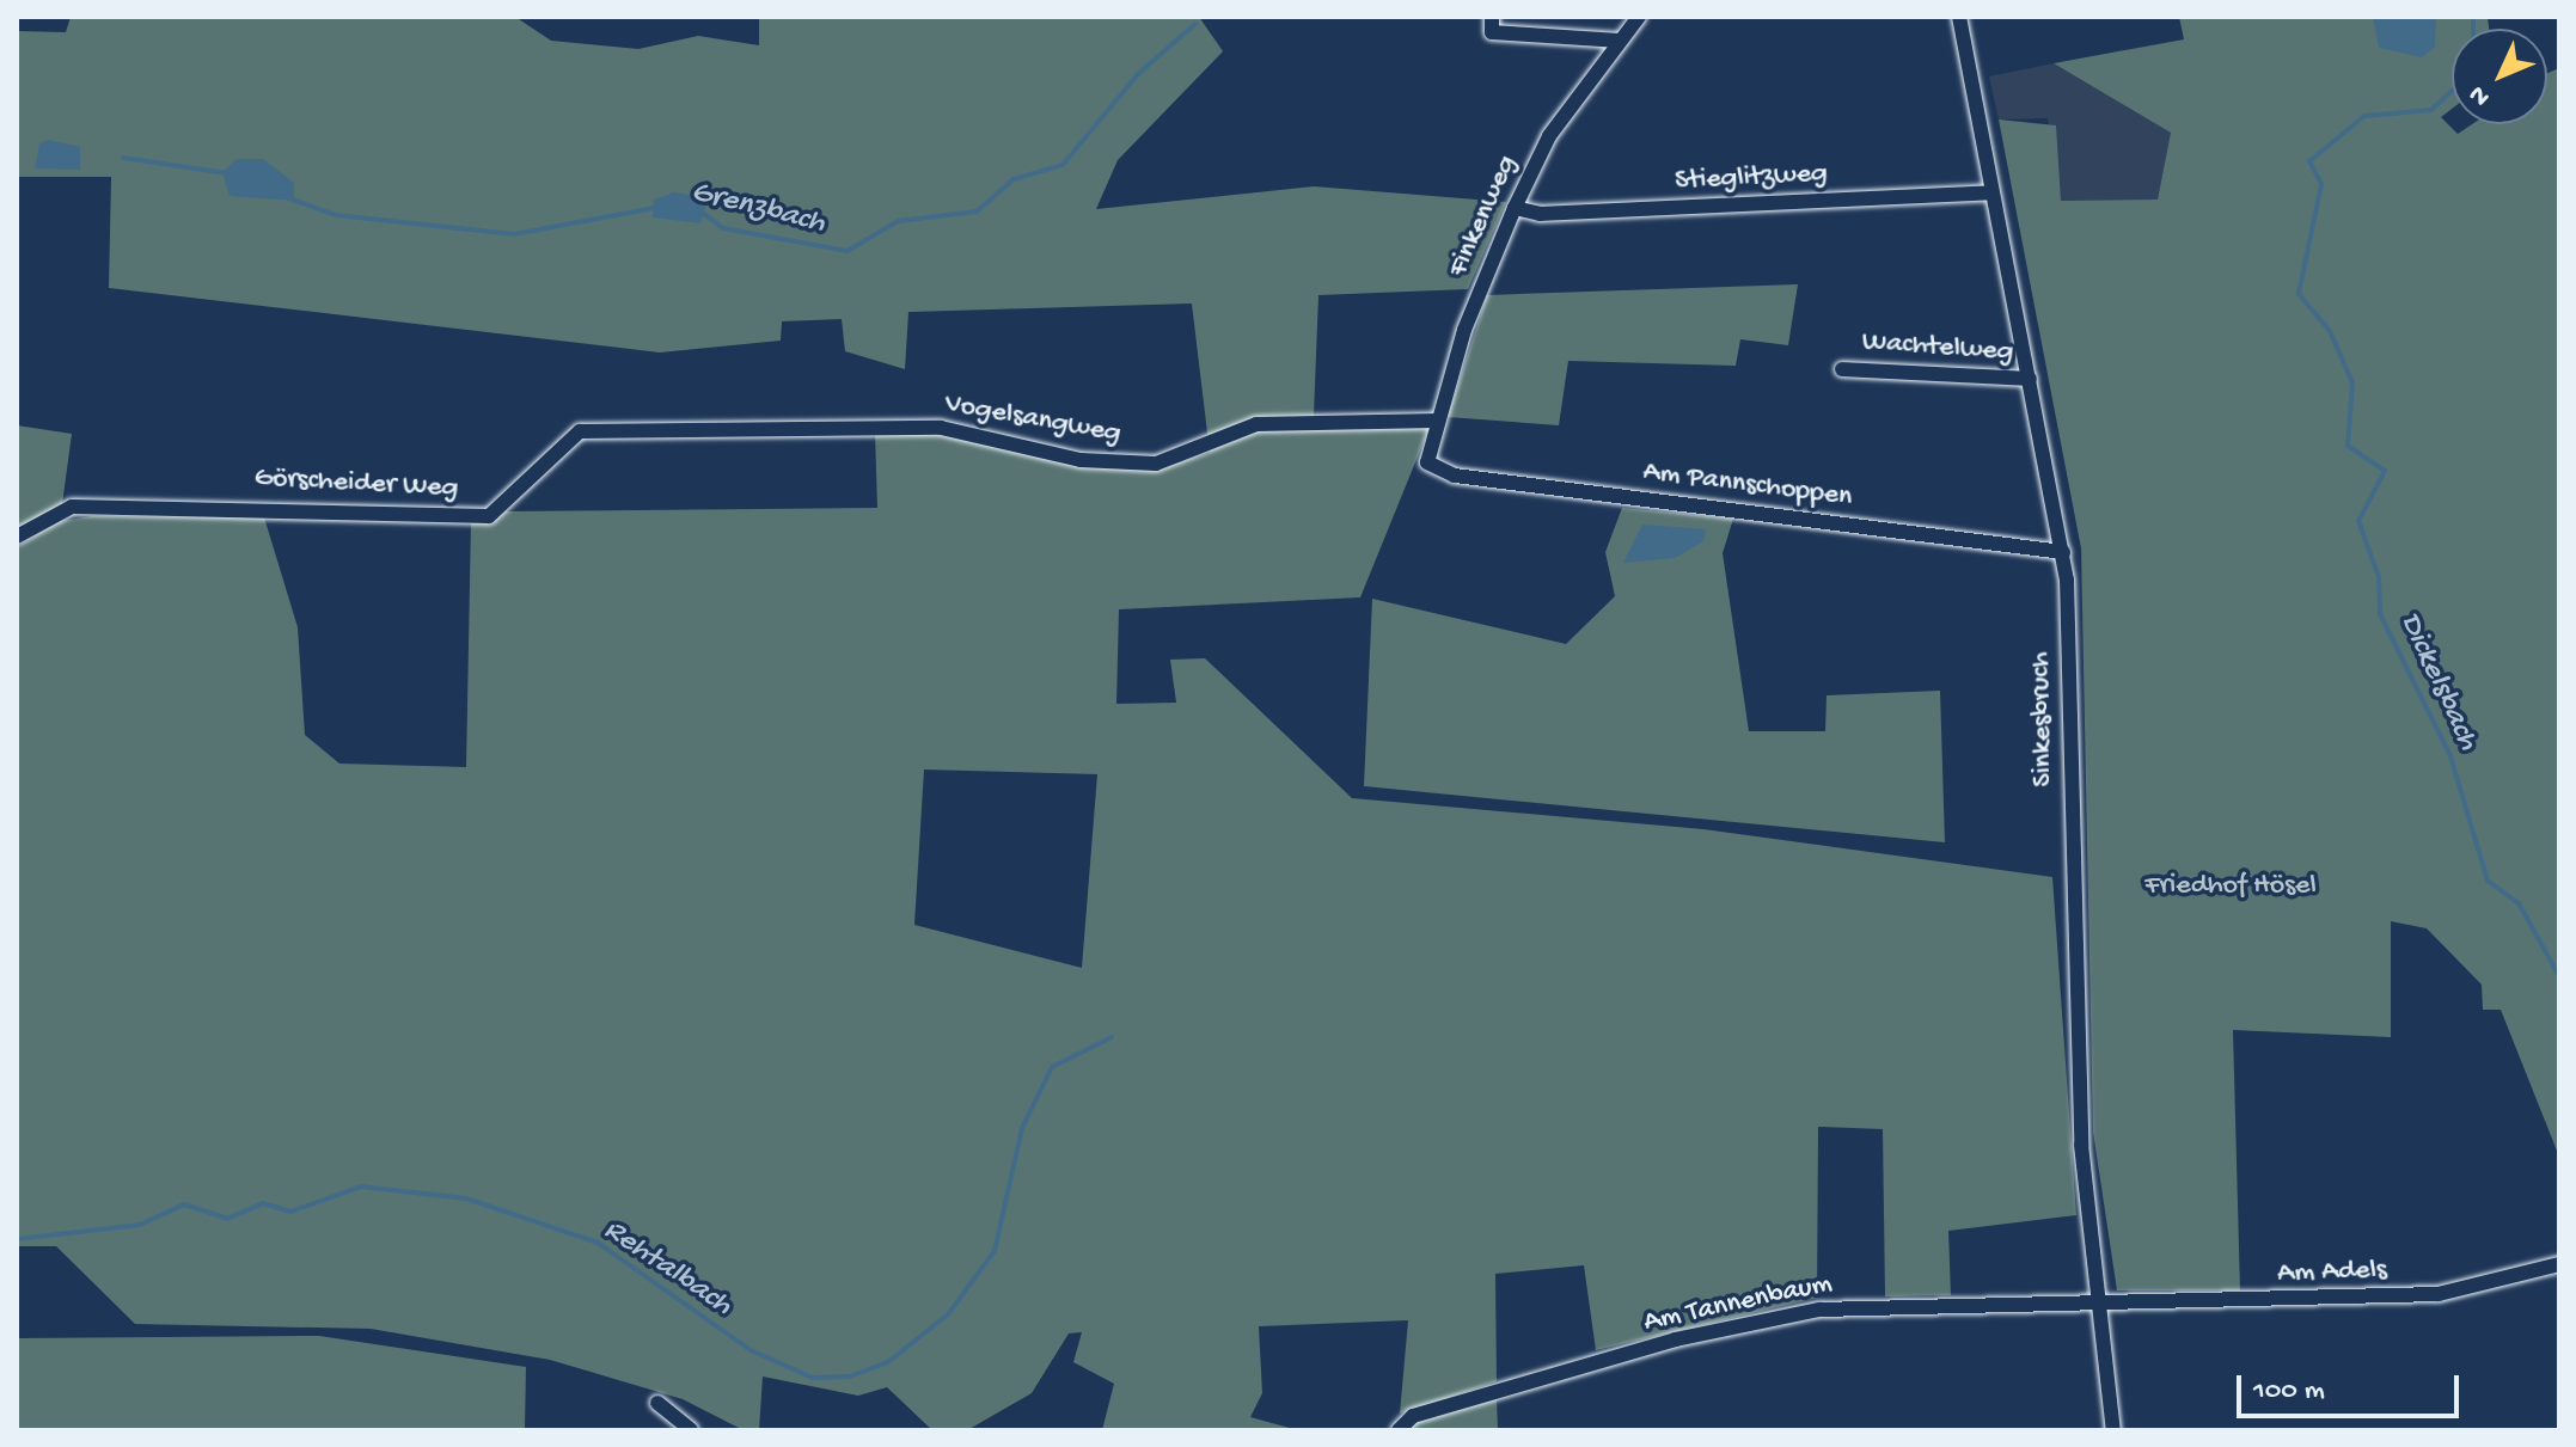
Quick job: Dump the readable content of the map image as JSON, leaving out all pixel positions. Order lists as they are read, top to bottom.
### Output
{
  "streets": {
    "street": [
      "Stieglitzweg",
      "Finkenweg",
      "Wachtelweg",
      "Vogelsangweg",
      "Görscheider Weg",
      "Am Pannschoppen",
      "Sinkesbruch",
      "Am Adels",
      "Am Tannenbaum"
    ]
  },
  "crossings": [
    ["Stieglitzweg", "Finkenweg"],
    ["Stieglitzweg", "Sinkesbruch"],
    ["Finkenweg", "Vogelsangweg"],
    ["Finkenweg", "Am Pannschoppen"],
    ["Wachtelweg", "Sinkesbruch"],
    ["Vogelsangweg", "Görscheider Weg"],
    ["Am Pannschoppen", "Sinkesbruch"],
    ["Sinkesbruch", "Am Adels"],
    ["Sinkesbruch", "Am Tannenbaum"],
    ["Am Adels", "Am Tannenbaum"]
  ],
  "water": ["Grenzbach", "Dickelsbach", "Rehtalbach"],
  "parks": ["Friedhof Hösel"],
  "scale_bar": "100 m",
  "north": "bottom left"
}
